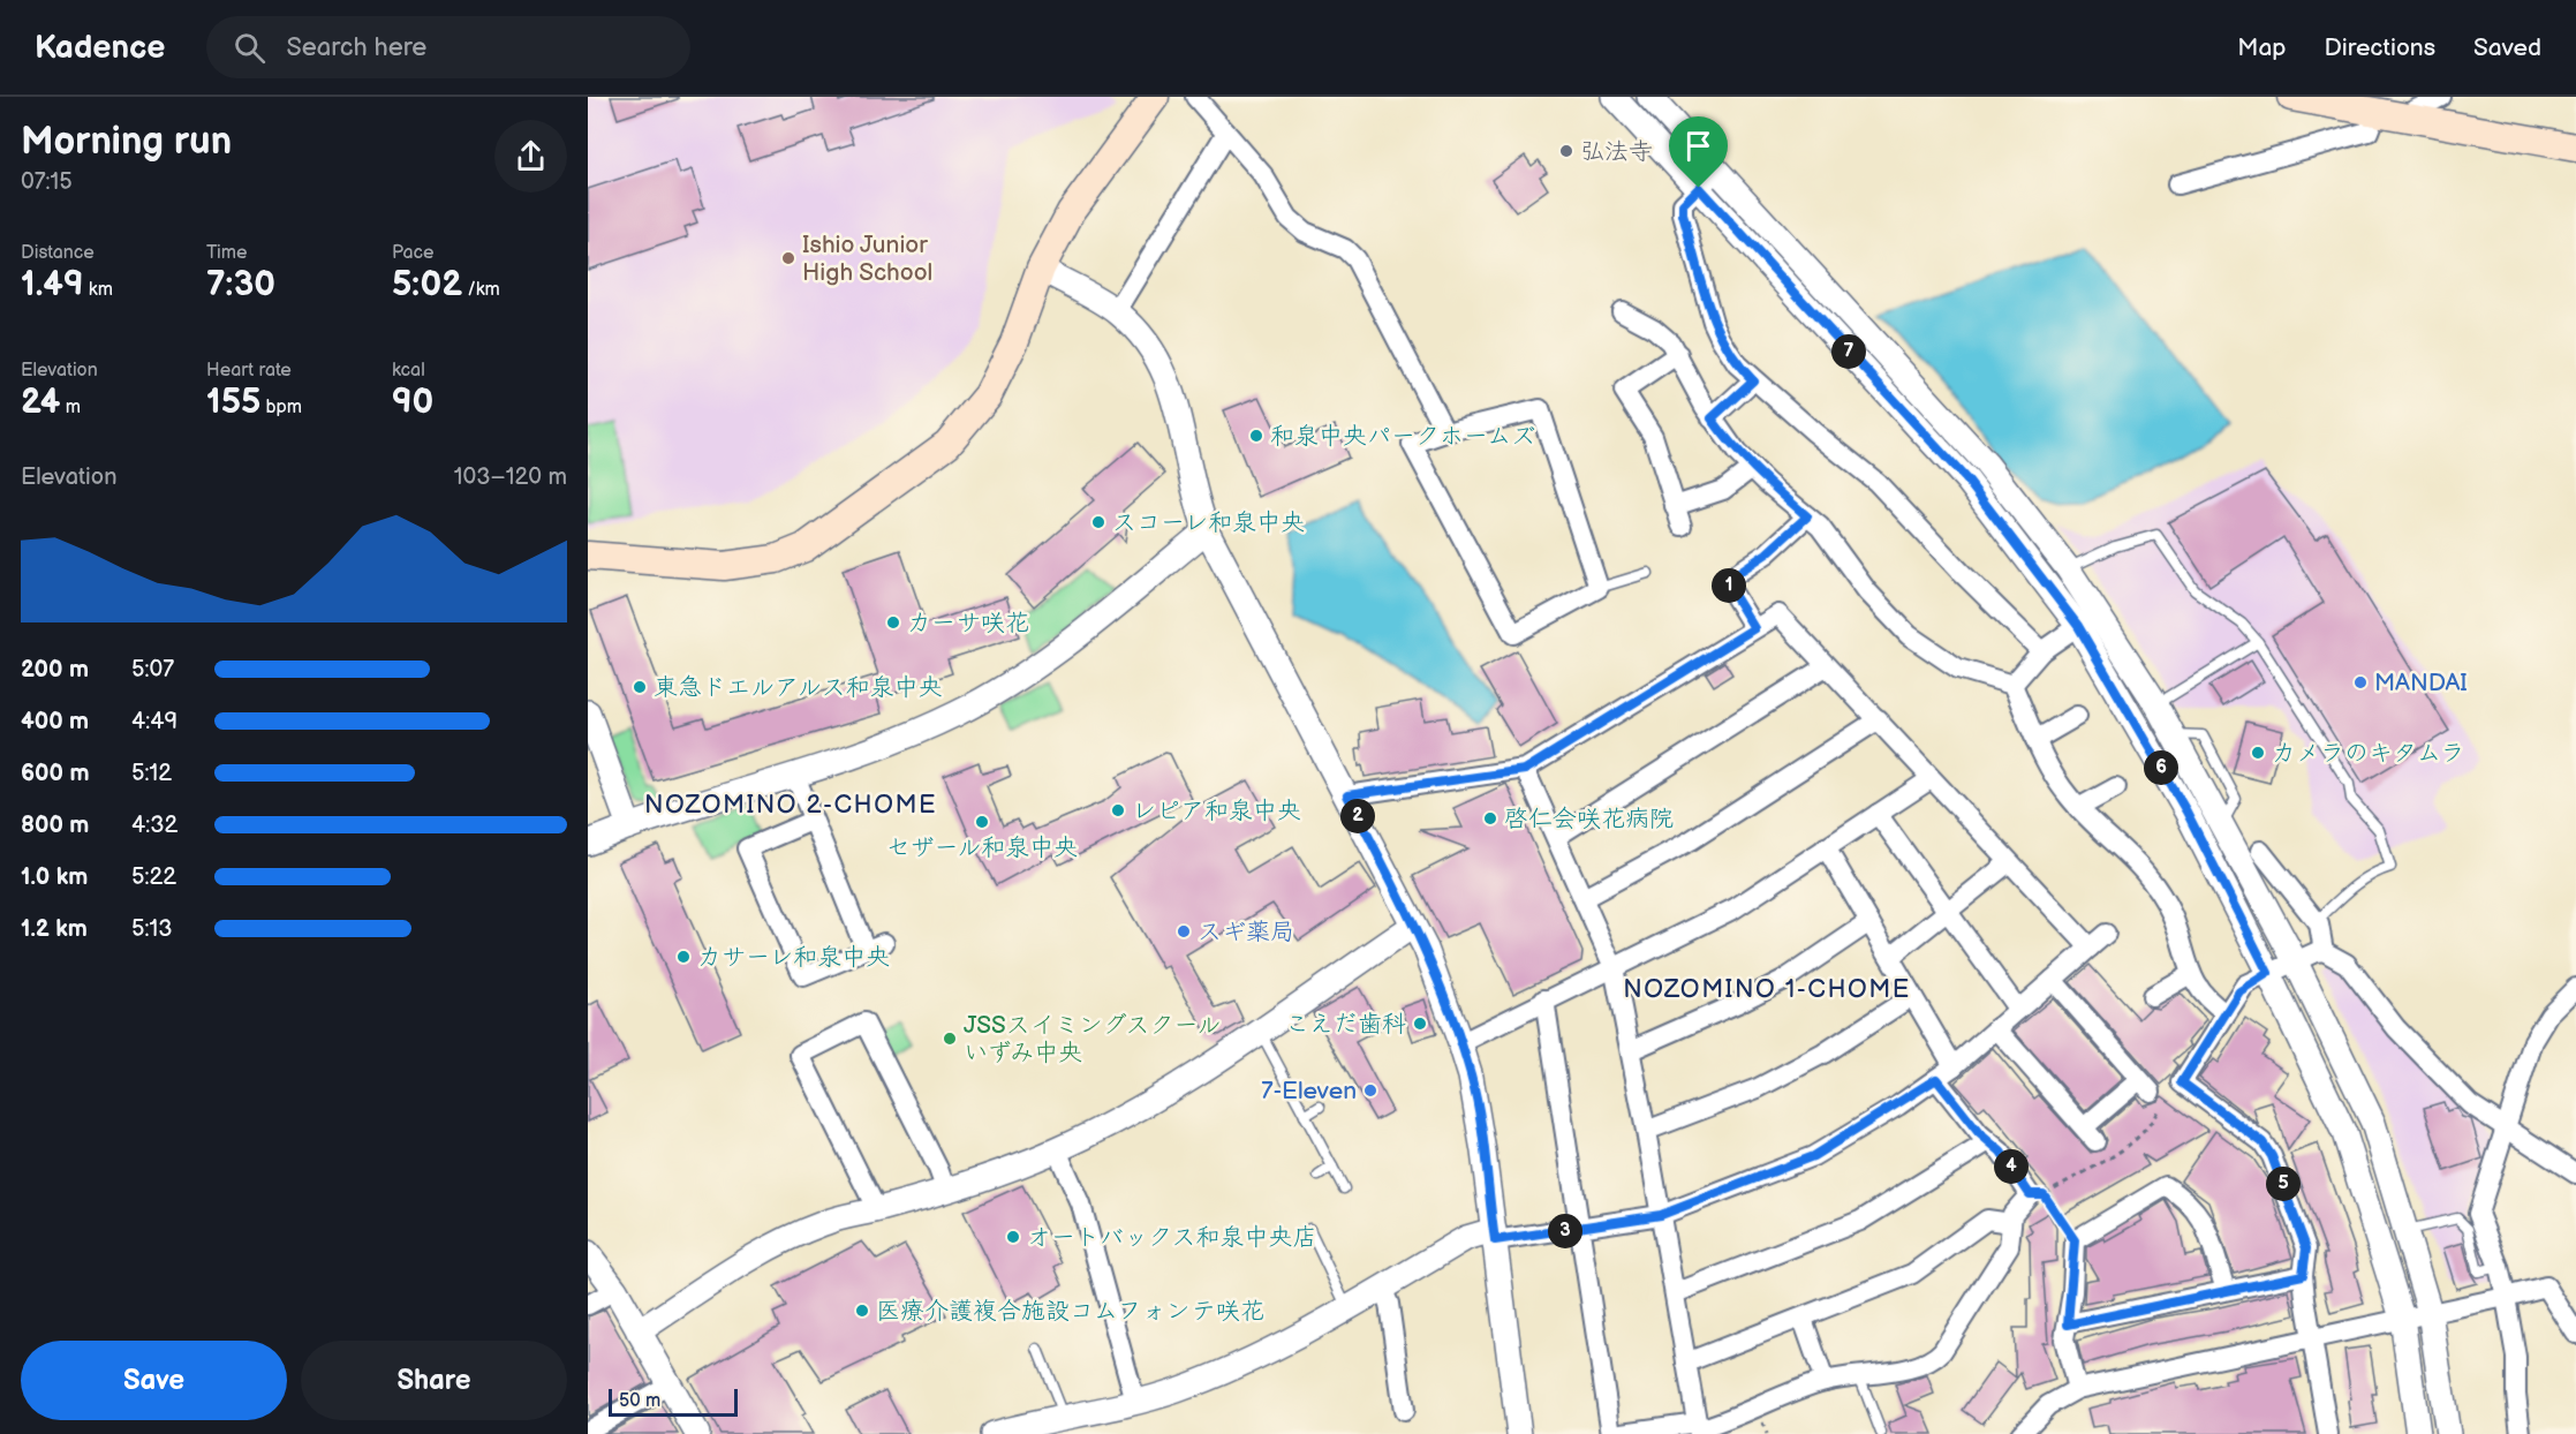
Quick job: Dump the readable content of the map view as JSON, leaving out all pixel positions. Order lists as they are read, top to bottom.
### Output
{
  "districts": ["NOZOMINO 2-CHOME", "NOZOMINO 1-CHOME"],
  "places": [
    "弘法寺",
    "Ishio Junior High School",
    "和泉中央パークホームズ",
    "スコーレ和泉中央",
    "カーサ咲花",
    "MANDAI",
    "東急ドエルアルス和泉中央",
    "カメラのキタムラ",
    "レピア和泉中央",
    "啓仁会咲花病院",
    "セザール和泉中央",
    "スギ薬局",
    "カサーレ和泉中央",
    "こえだ歯科",
    "JSSスイミングスクール いずみ中央",
    "7-Eleven",
    "オートバックス和泉中央店",
    "医療介護複合施設コムフォンテ咲花"
  ],
  "scale_bar": "50 m",
  "page": {
    "header": "Kadence",
    "search": "Search here",
    "nav": ["Map", "Directions", "Saved"],
    "heading": ["Morning run", "07:15"],
    "stats": [
      ["Distance", "1.49 km"],
      ["Time", "7:30"],
      ["Pace", "5:02 /km"],
      ["Elevation", "24 m"],
      ["Heart rate", "155 bpm"],
      ["kcal", "90"]
    ],
    "pins": [
      "7",
      "1",
      "6",
      "2",
      "4",
      "5",
      "3"
    ],
    "chart": ["Elevation", "103–120 m"],
    "list": [
      {
        "name": "200 m",
        "note": "5:07"
      },
      {
        "name": "400 m",
        "note": "4:49"
      },
      {
        "name": "600 m",
        "note": "5:12"
      },
      {
        "name": "800 m",
        "note": "4:32"
      },
      {
        "name": "1.0 km",
        "note": "5:22"
      },
      {
        "name": "1.2 km",
        "note": "5:13"
      }
    ],
    "buttons": ["Save", "Share"],
    "scale": "50 m"
  }
}
